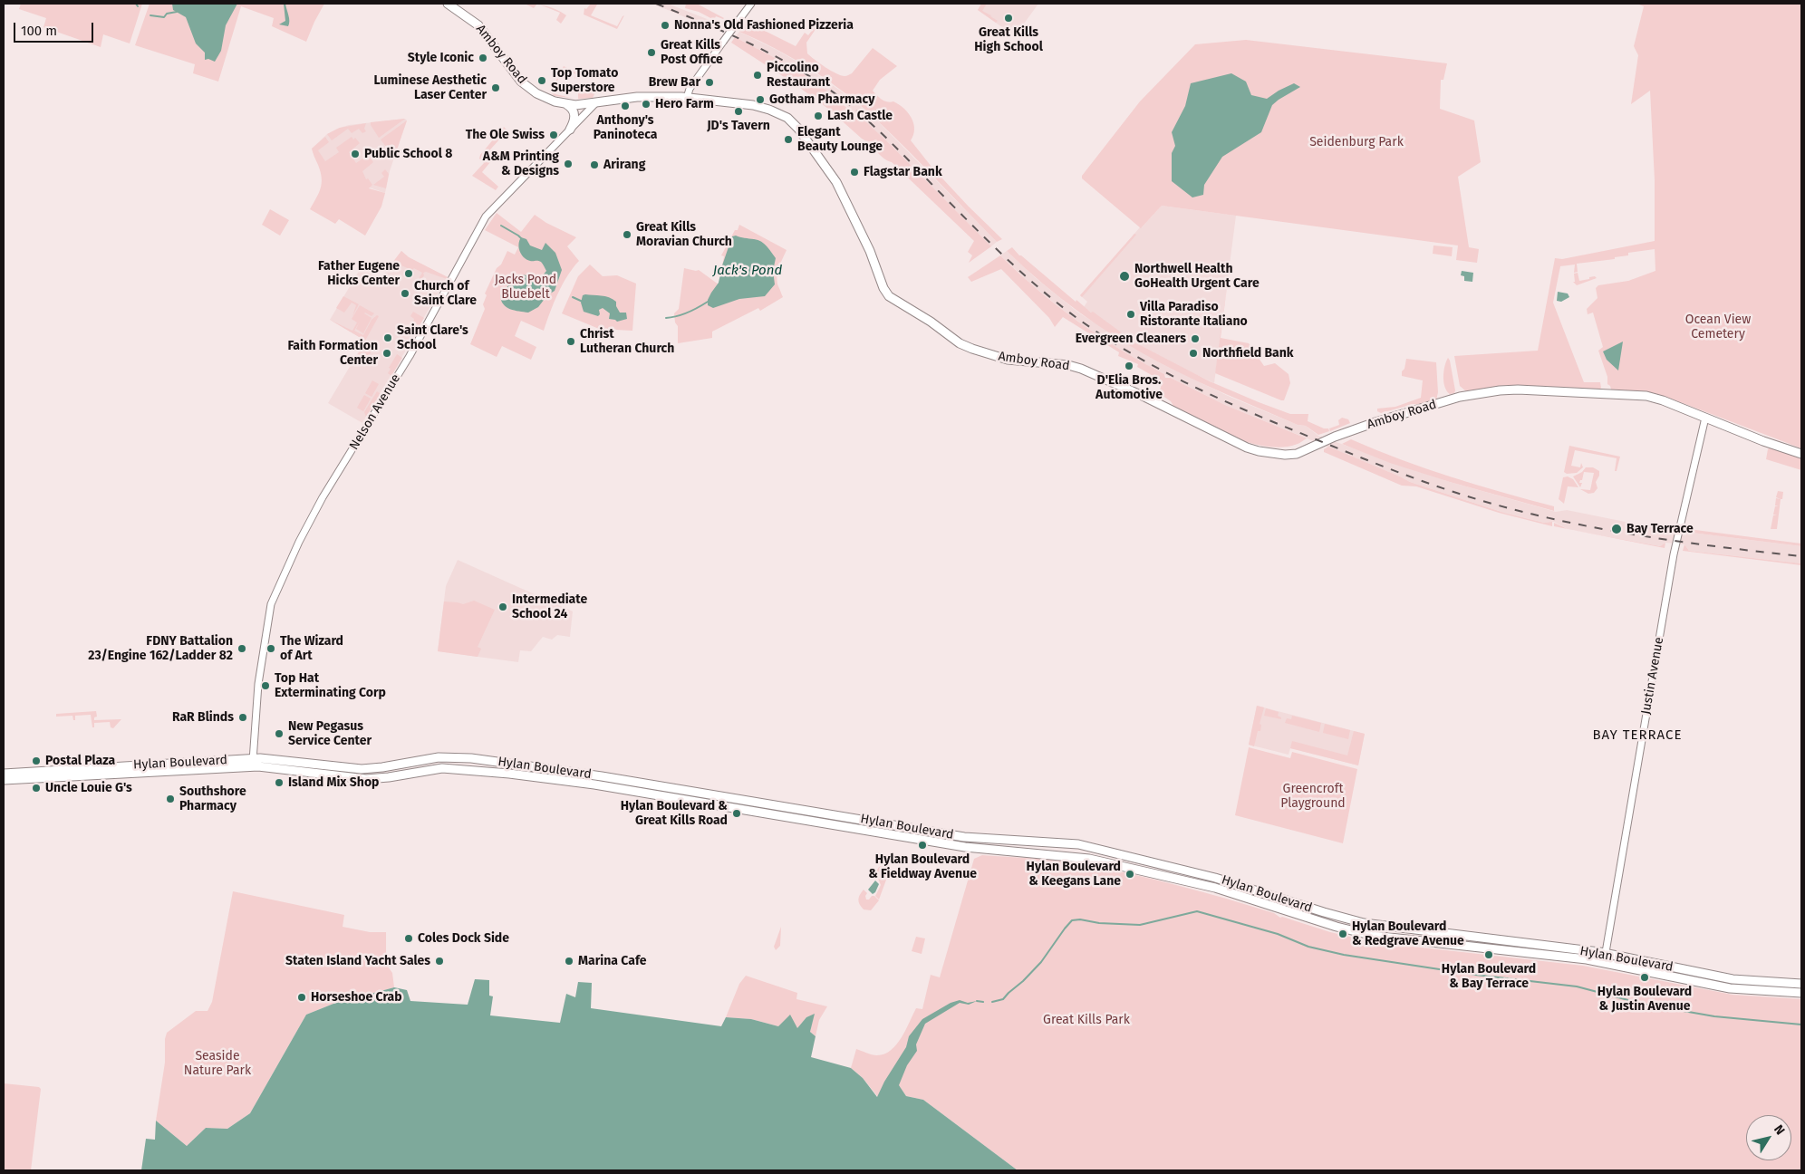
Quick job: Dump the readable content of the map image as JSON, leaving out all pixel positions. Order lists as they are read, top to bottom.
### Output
{
  "streets": {
    "main road": ["Amboy Road", "Hylan Boulevard"],
    "street": ["Nelson Avenue", "Justin Avenue"]
  },
  "crossings": [
    ["Amboy Road", "Nelson Avenue"],
    ["Amboy Road", "Justin Avenue"],
    ["Nelson Avenue", "Hylan Boulevard"],
    ["Justin Avenue", "Hylan Boulevard"]
  ],
  "districts": ["BAY TERRACE"],
  "water": ["Jack's Pond"],
  "parks": [
    "Seidenburg Park",
    "Jacks Pond Bluebelt",
    "Ocean View Cemetery",
    "Greencroft Playground",
    "Great Kills Park",
    "Seaside Nature Park"
  ],
  "places": [
    "Great Kills High School",
    "Nonna's Old Fashioned Pizzeria",
    "Great Kills Post Office",
    "Style Iconic",
    "Piccolino Restaurant",
    "Top Tomato Superstore",
    "Brew Bar",
    "Luminese Aesthetic Laser Center",
    "Gotham Pharmacy",
    "Hero Farm",
    "Anthony's Paninoteca",
    "JD's Tavern",
    "Lash Castle",
    "The Ole Swiss",
    "Elegant Beauty Lounge",
    "Public School 8",
    "A&M Printing & Designs",
    "Arirang",
    "Flagstar Bank",
    "Great Kills Moravian Church",
    "Father Eugene Hicks Center",
    "Northwell Health GoHealth Urgent Care",
    "Church of Saint Clare",
    "Villa Paradiso Ristorante Italiano",
    "Saint Clare's School",
    "Evergreen Cleaners",
    "Christ Lutheran Church",
    "Faith Formation Center",
    "Northfield Bank",
    "D'Elia Bros. Automotive",
    "Bay Terrace",
    "Intermediate School 24",
    "FDNY Battalion 23/Engine 162/Ladder 82",
    "The Wizard of Art",
    "Top Hat Exterminating Corp",
    "RaR Blinds",
    "New Pegasus Service Center",
    "Postal Plaza",
    "Island Mix Shop",
    "Uncle Louie G's",
    "Southshore Pharmacy",
    "Hylan Boulevard & Great Kills Road",
    "Hylan Boulevard & Fieldway Avenue",
    "Hylan Boulevard & Keegans Lane",
    "Hylan Boulevard & Redgrave Avenue",
    "Coles Dock Side",
    "Hylan Boulevard & Bay Terrace",
    "Staten Island Yacht Sales",
    "Marina Cafe",
    "Hylan Boulevard & Justin Avenue",
    "Horseshoe Crab"
  ],
  "scale_bar": "100 m",
  "north": "top right"
}
